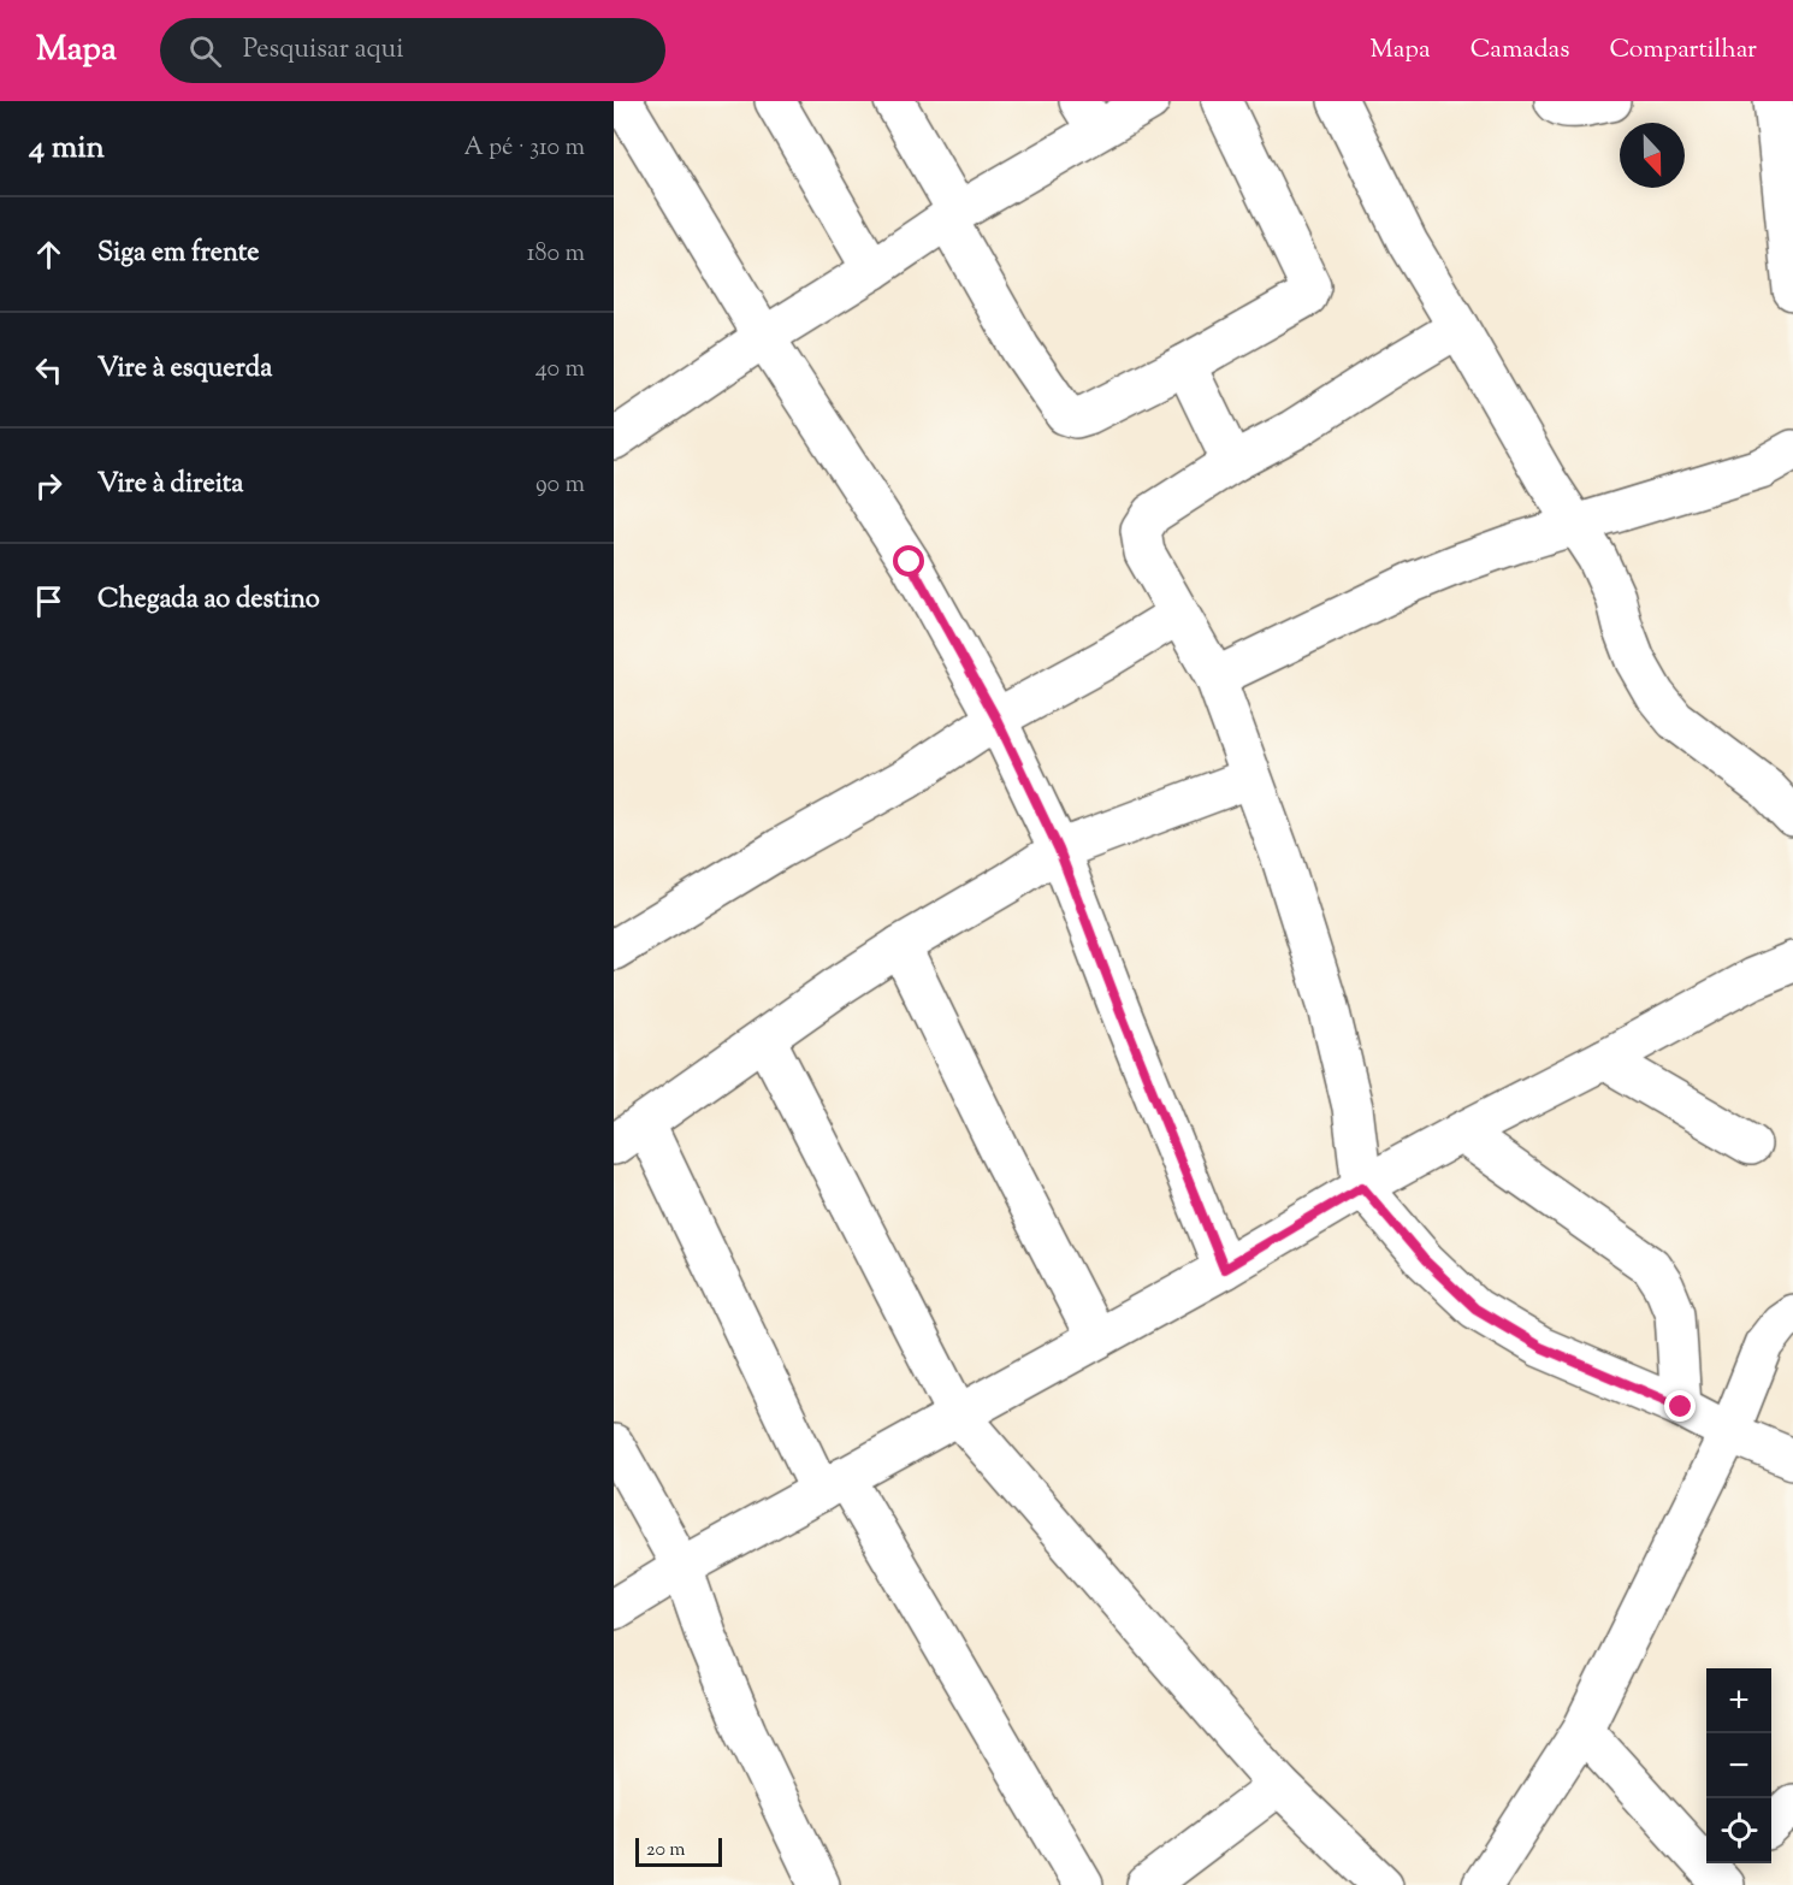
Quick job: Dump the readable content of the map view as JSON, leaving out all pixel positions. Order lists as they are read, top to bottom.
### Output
{
  "scale_bar": "20 m",
  "north": "bottom",
  "page": {
    "header": "Mapa",
    "search": "Pesquisar aqui",
    "nav": ["Mapa", "Camadas", "Compartilhar"],
    "heading": ["4 min", "A pé · 310 m"],
    "list": [
      ["Siga em frente", "180 m"],
      ["Vire à esquerda", "40 m"],
      ["Vire à direita", "90 m"],
      "Chegada ao destino"
    ],
    "map_buttons": ["+", "−"],
    "scale": "20 m"
  }
}
